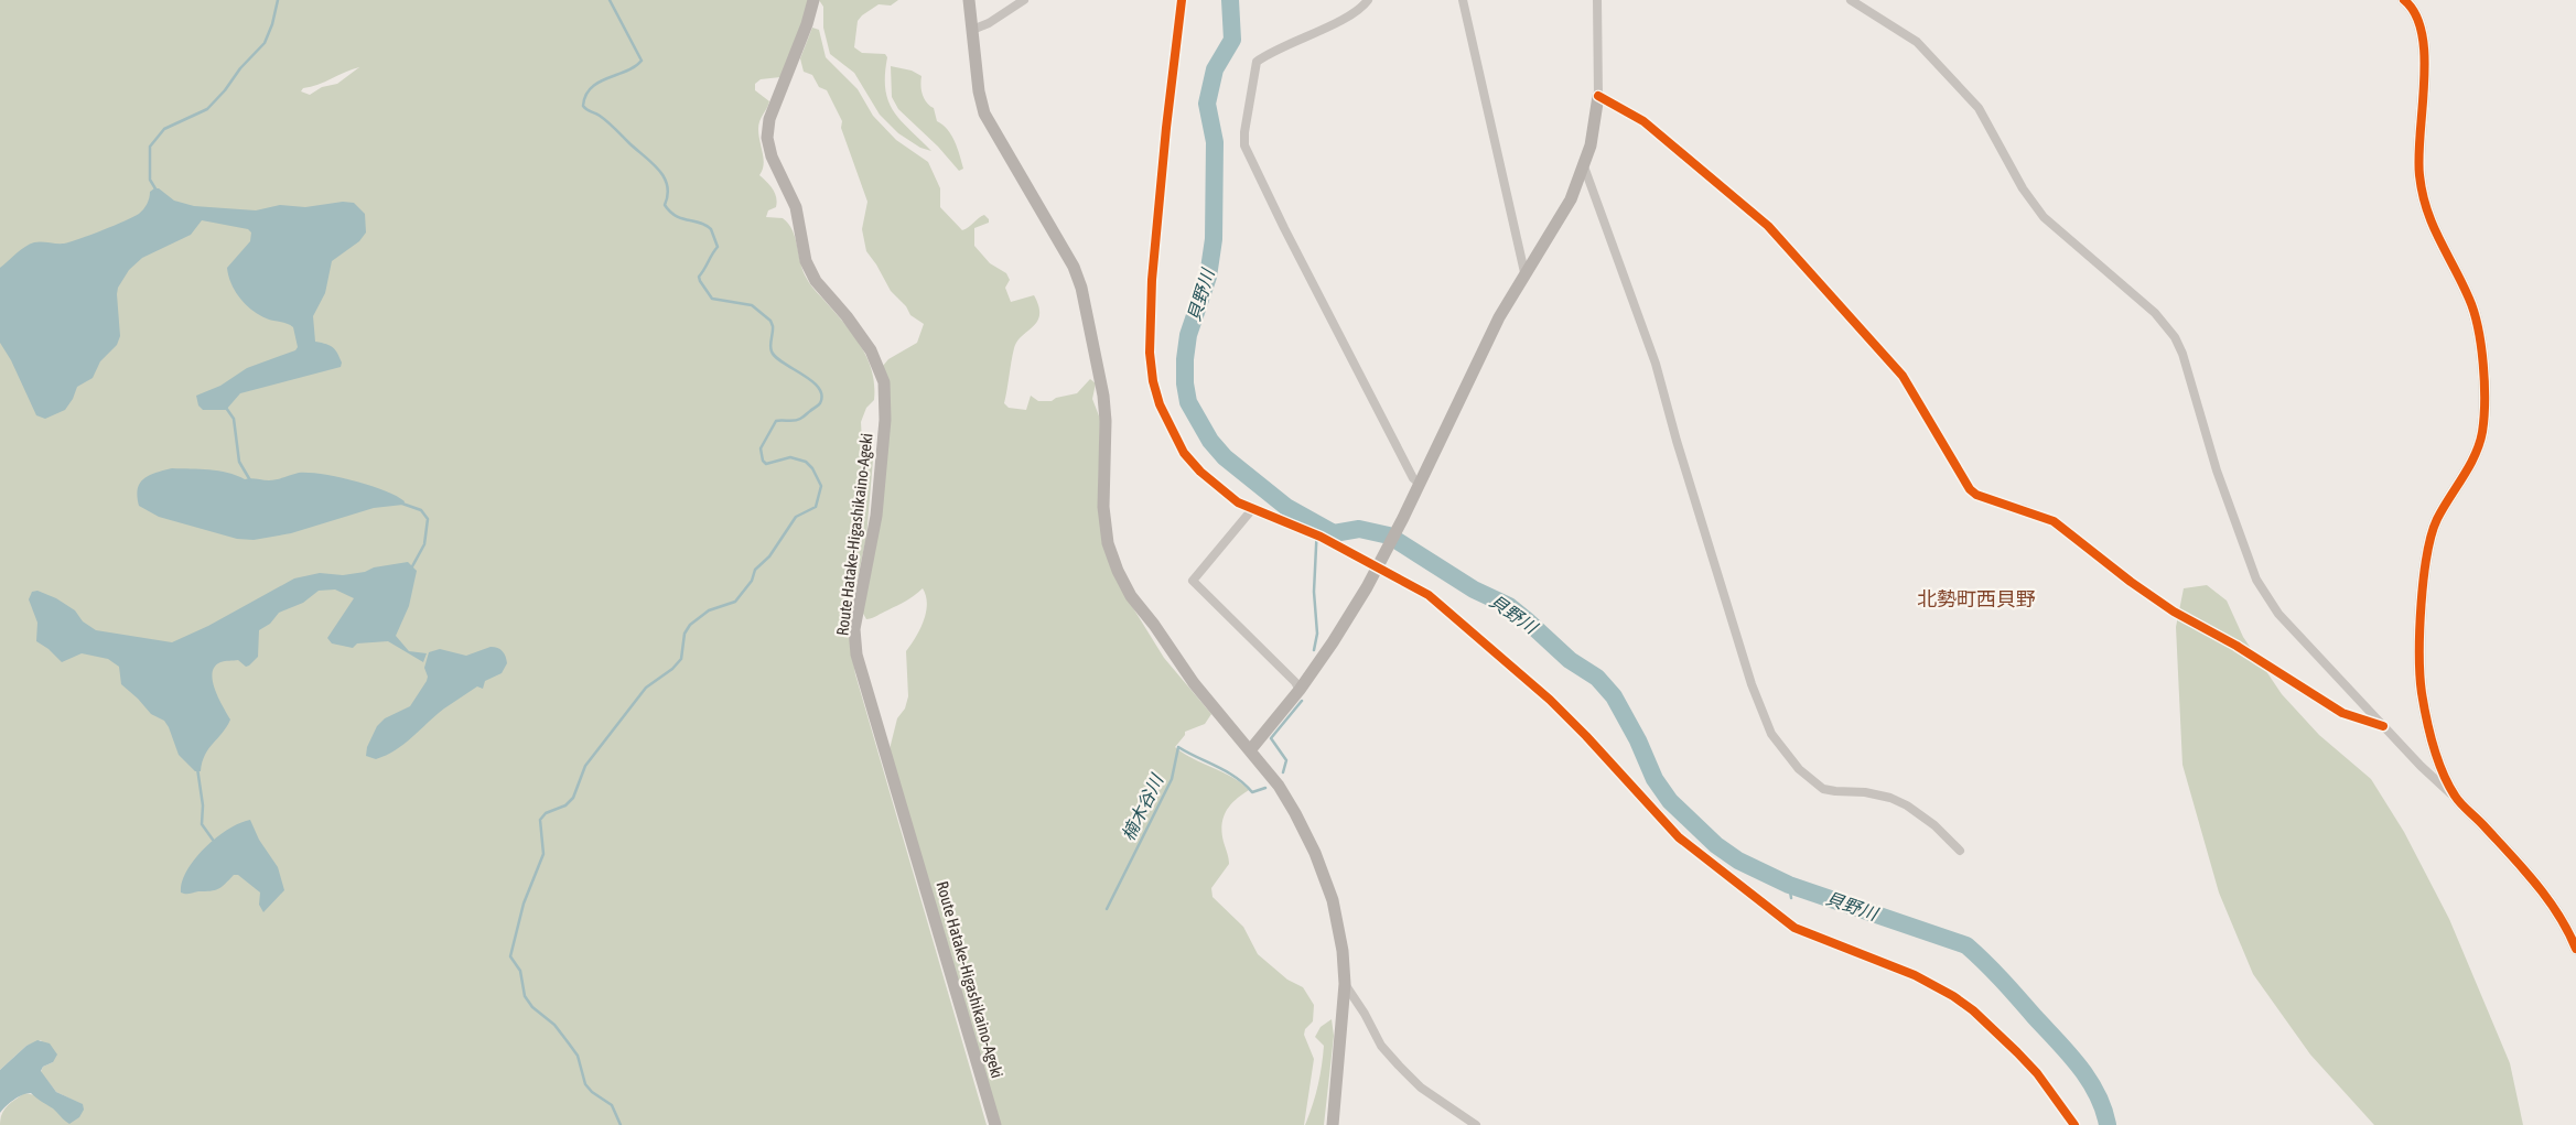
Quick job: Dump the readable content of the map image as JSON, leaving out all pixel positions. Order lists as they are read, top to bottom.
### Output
{
  "streets": {
    "street": ["Route Hatake-Higashikaino-Ageki"]
  },
  "districts": ["北勢町西貝野"],
  "water": ["貝野川", "楠木谷川"]
}
